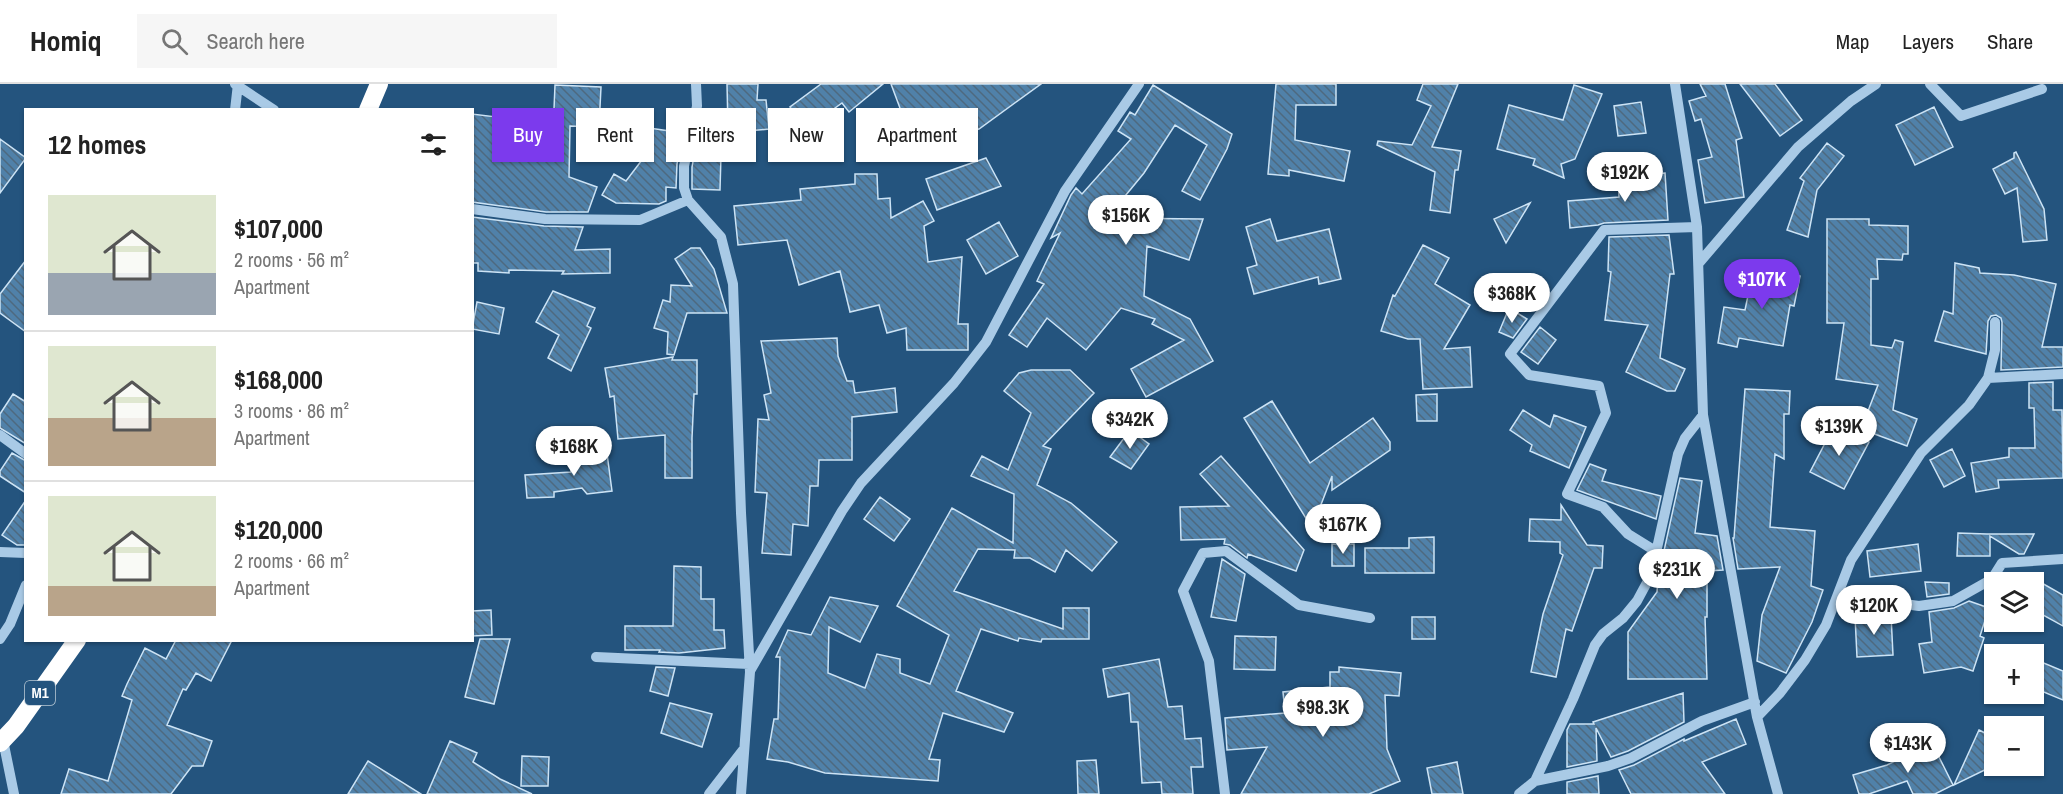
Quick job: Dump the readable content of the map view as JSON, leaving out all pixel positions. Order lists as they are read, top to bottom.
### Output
{
  "streets": {
    "highway": ["M1"]
  },
  "page": {
    "header": "Homiq",
    "search": "Search here",
    "nav": ["Map", "Layers", "Share"],
    "chip": [
      "Buy",
      "Rent",
      "Filters",
      "New",
      "Apartment"
    ],
    "heading": "12 homes",
    "price": [
      "$192K",
      "$156K",
      "$107K",
      "$368K",
      "$342K",
      "$139K",
      "$168K",
      "$167K",
      "$231K",
      "$120K",
      "$98.3K",
      "$143K"
    ],
    "list": [
      {
        "name": "$107,000",
        "note": "2 rooms · 56 m² · Apartment"
      },
      {
        "name": "$168,000",
        "note": "3 rooms · 86 m² · Apartment"
      },
      {
        "name": "$120,000",
        "note": "2 rooms · 66 m² · Apartment"
      }
    ],
    "map_buttons": ["+", "−"]
  }
}
